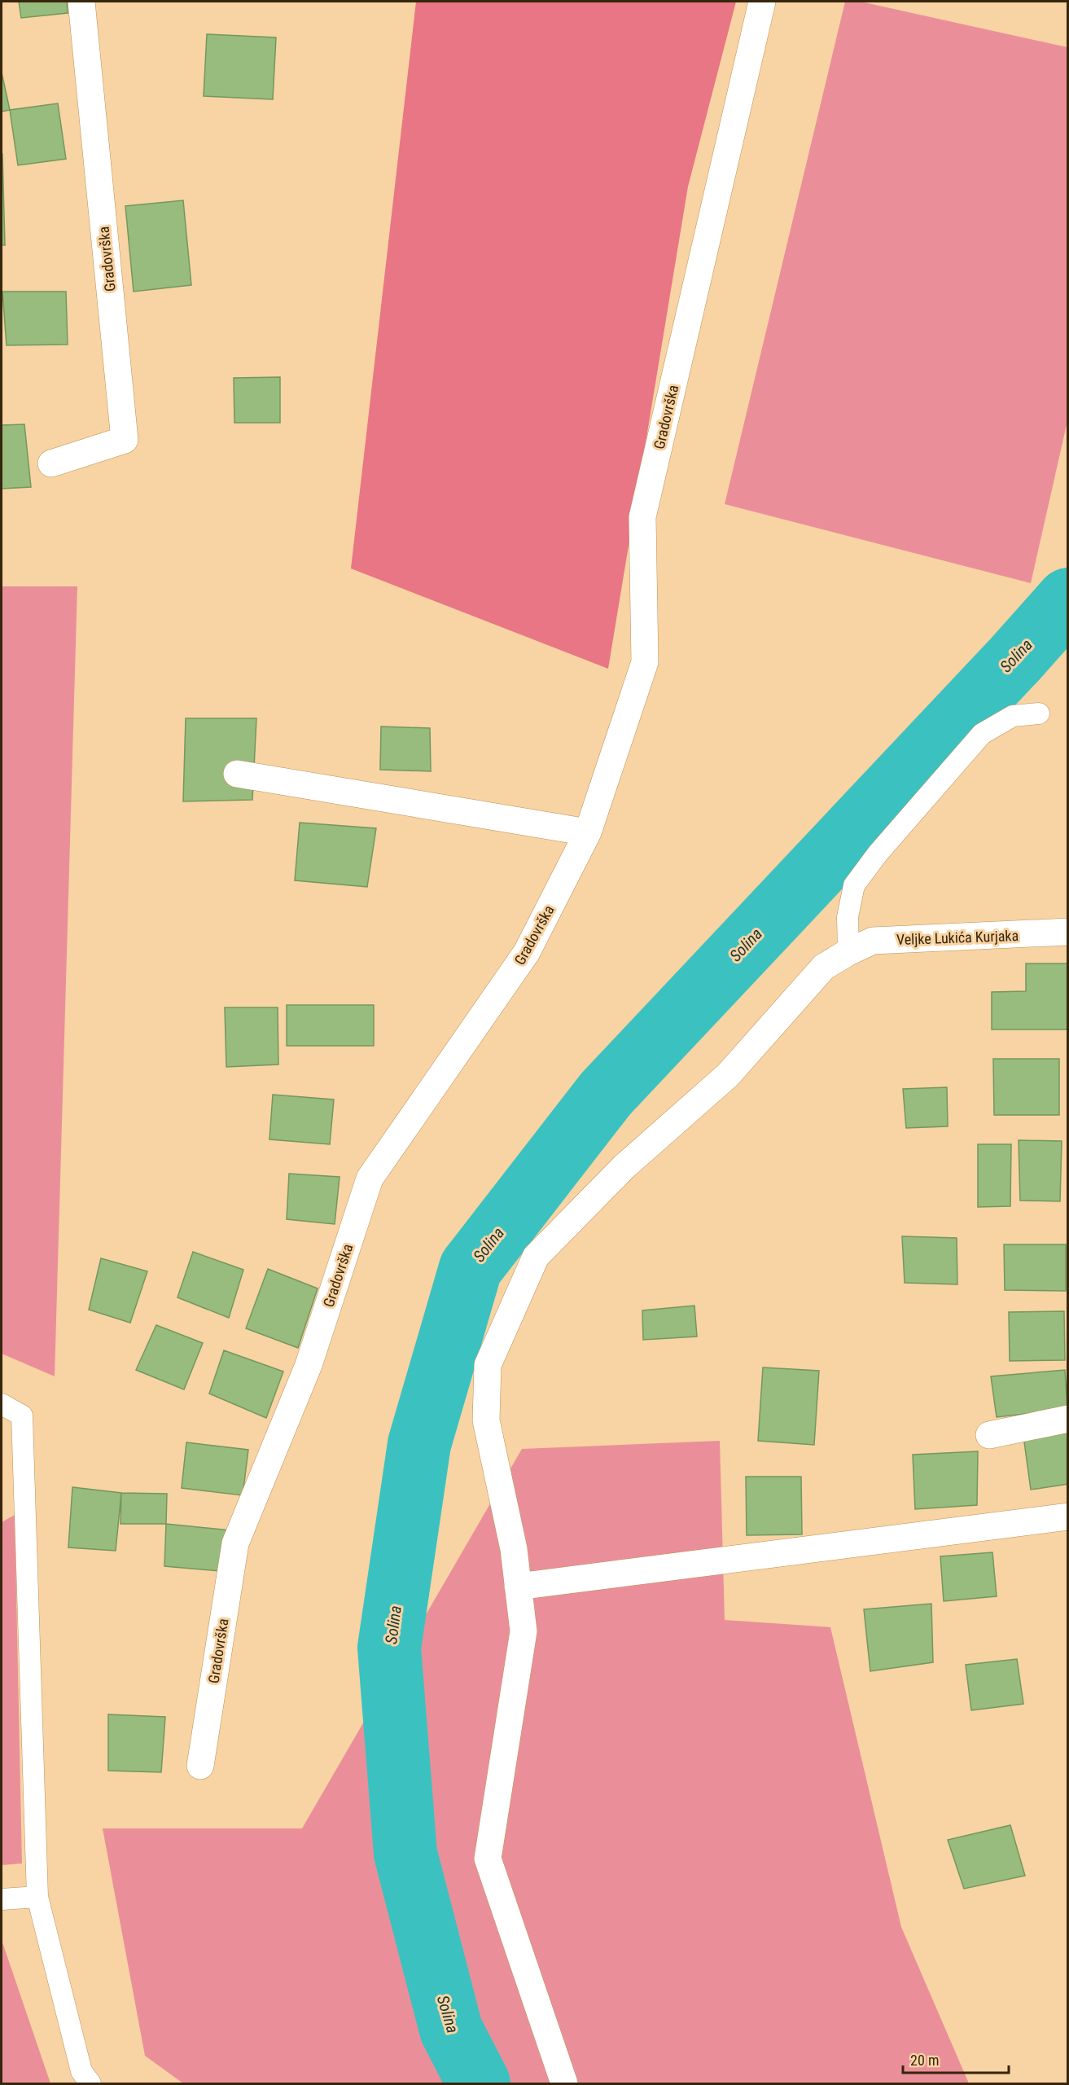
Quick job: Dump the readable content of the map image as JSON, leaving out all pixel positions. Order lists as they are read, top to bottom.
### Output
{
  "streets": {
    "street": ["Gradovrška", "Veljke Lukića Kurjaka"]
  },
  "water": ["Solina"],
  "scale_bar": "20 m"
}
